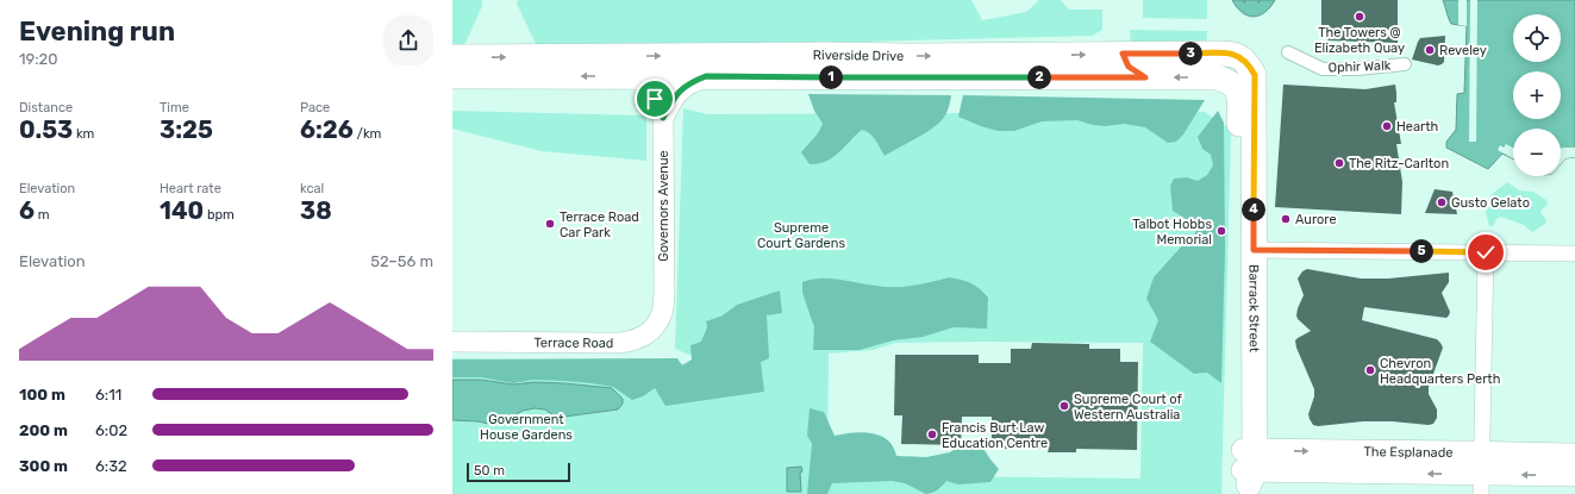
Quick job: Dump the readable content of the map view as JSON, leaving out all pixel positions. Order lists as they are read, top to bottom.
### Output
{
  "streets": {
    "main road": ["Riverside Drive", "Barrack Street", "The Esplanade"],
    "street": ["Ophir Walk", "Governors Avenue", "Terrace Road"]
  },
  "crossings": [
    ["Riverside Drive", "Governors Avenue"],
    ["Riverside Drive", "Barrack Street"],
    ["Governors Avenue", "Terrace Road"],
    ["Barrack Street", "The Esplanade"]
  ],
  "parks": ["Supreme Court Gardens", "Government House Gardens"],
  "places": [
    "The Towers @ Elizabeth Quay",
    "Reveley",
    "Hearth",
    "The Ritz-Carlton",
    "Gusto Gelato",
    "Aurore",
    "Terrace Road Car Park",
    "Talbot Hobbs Memorial",
    "Chevron Headquarters Perth",
    "Supreme Court of Western Australia",
    "Francis Burt Law Education Centre"
  ],
  "scale_bar": "50 m",
  "page": {
    "heading": ["Evening run", "19:20"],
    "map_buttons": ["+", "−"],
    "pins": [
      "3",
      "1",
      "2",
      "4",
      "5"
    ],
    "stats": [
      ["Distance", "0.53 km"],
      ["Time", "3:25"],
      ["Pace", "6:26 /km"],
      ["Elevation", "6 m"],
      ["Heart rate", "140 bpm"],
      ["kcal", "38"]
    ],
    "chart": ["Elevation", "52–56 m"],
    "list": [
      {
        "name": "100 m",
        "note": "6:11"
      },
      {
        "name": "200 m",
        "note": "6:02"
      },
      {
        "name": "300 m",
        "note": "6:32"
      }
    ],
    "scale": "50 m"
  }
}
